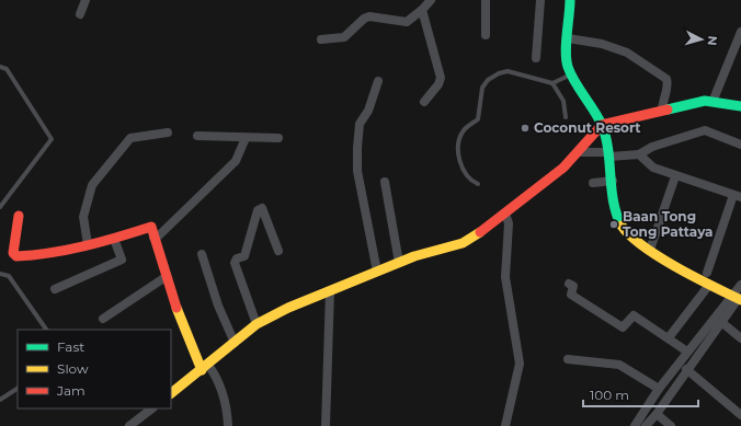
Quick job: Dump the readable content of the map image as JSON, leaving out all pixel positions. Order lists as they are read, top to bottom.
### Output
{
  "places": ["Coconut Resort", "Baan Tong Tong Pattaya"],
  "legend": ["Fast", "Slow", "Jam"],
  "scale_bar": "100 m",
  "north": "right"
}
